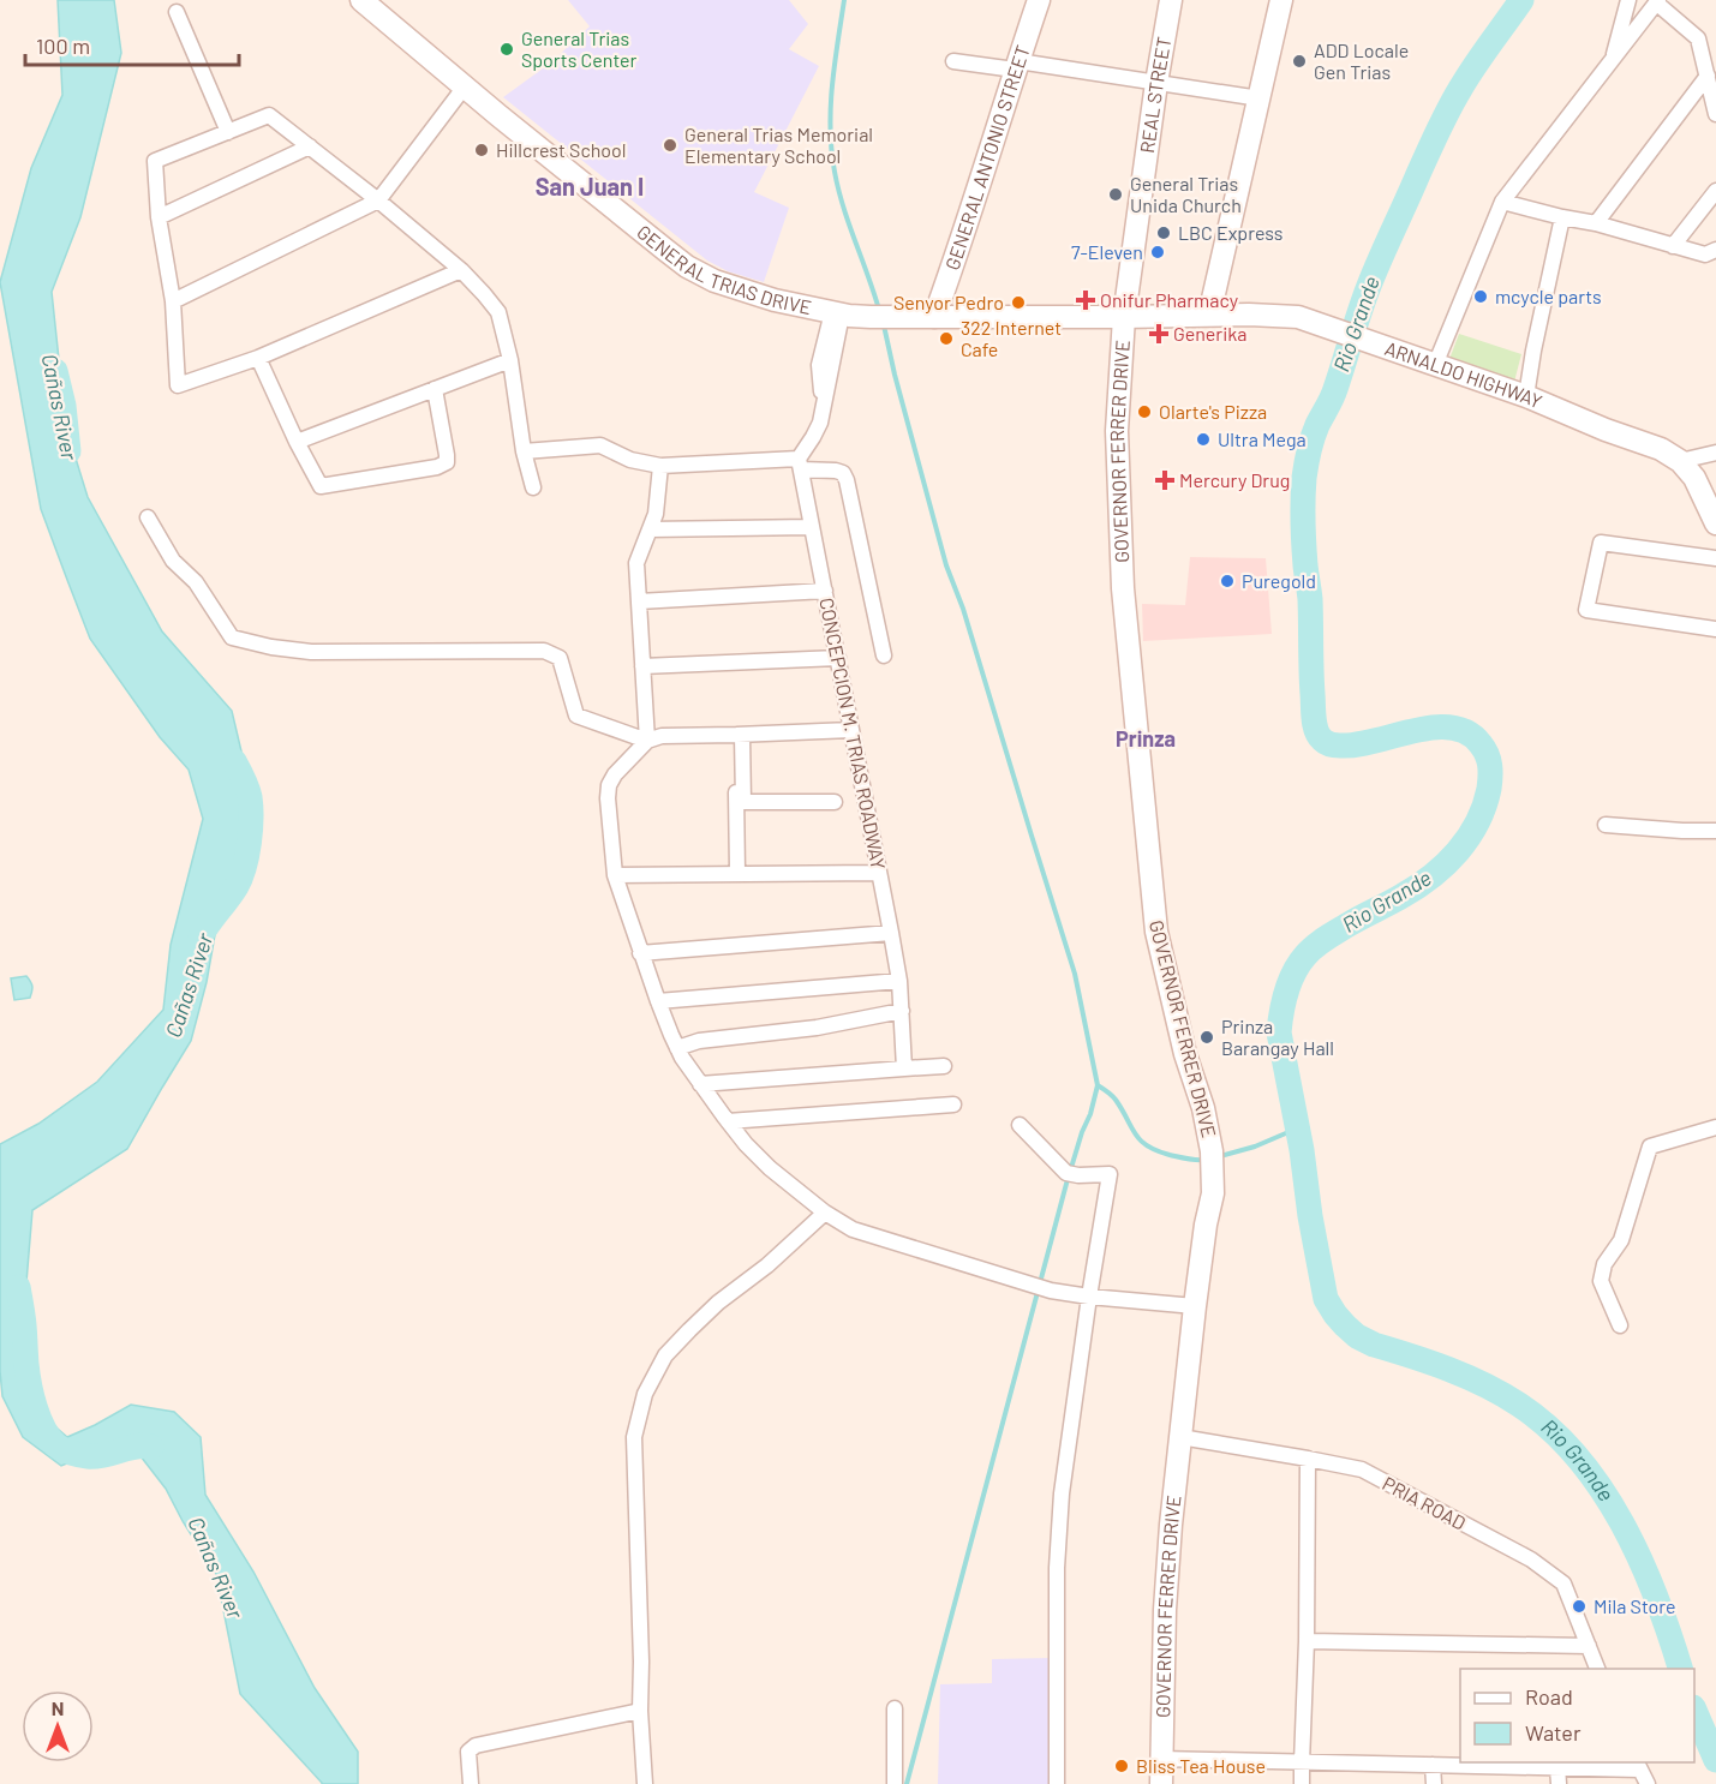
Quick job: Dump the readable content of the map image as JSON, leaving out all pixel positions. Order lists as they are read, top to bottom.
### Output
{
  "streets": {
    "main road": [
      "REAL STREET",
      "GENERAL ANTONIO STREET",
      "GENERAL TRIAS DRIVE",
      "ARNALDO HIGHWAY",
      "GOVERNOR FERRER DRIVE"
    ],
    "street": ["CONCEPCION M. TRIAS ROADWAY", "PRIA ROAD"]
  },
  "crossings": [
    ["REAL STREET", "GENERAL TRIAS DRIVE"],
    ["REAL STREET", "ARNALDO HIGHWAY"],
    ["REAL STREET", "GOVERNOR FERRER DRIVE"],
    ["GENERAL ANTONIO STREET", "GENERAL TRIAS DRIVE"],
    ["GENERAL TRIAS DRIVE", "ARNALDO HIGHWAY"],
    ["GENERAL TRIAS DRIVE", "GOVERNOR FERRER DRIVE"],
    ["ARNALDO HIGHWAY", "GOVERNOR FERRER DRIVE"],
    ["GOVERNOR FERRER DRIVE", "PRIA ROAD"]
  ],
  "districts": ["San Juan I", "Prinza"],
  "water": ["Rio Grande", "Cañas River"],
  "places": {
    "other": [
      "General Trias Sports Center",
      "ADD Locale Gen Trias",
      "General Trias Memorial Elementary School",
      "Hillcrest School",
      "General Trias Unida Church",
      "LBC Express",
      "7-Eleven",
      "mcycle parts",
      "Senyor Pedro",
      "322 Internet Cafe",
      "Olarte's Pizza",
      "Ultra Mega",
      "Puregold",
      "Prinza Barangay Hall",
      "Mila Store",
      "Bliss Tea House"
    ],
    "health": ["Onifur Pharmacy", "Generika", "Mercury Drug"]
  },
  "legend": ["Road", "Water"],
  "scale_bar": "100 m",
  "north": "top"
}
